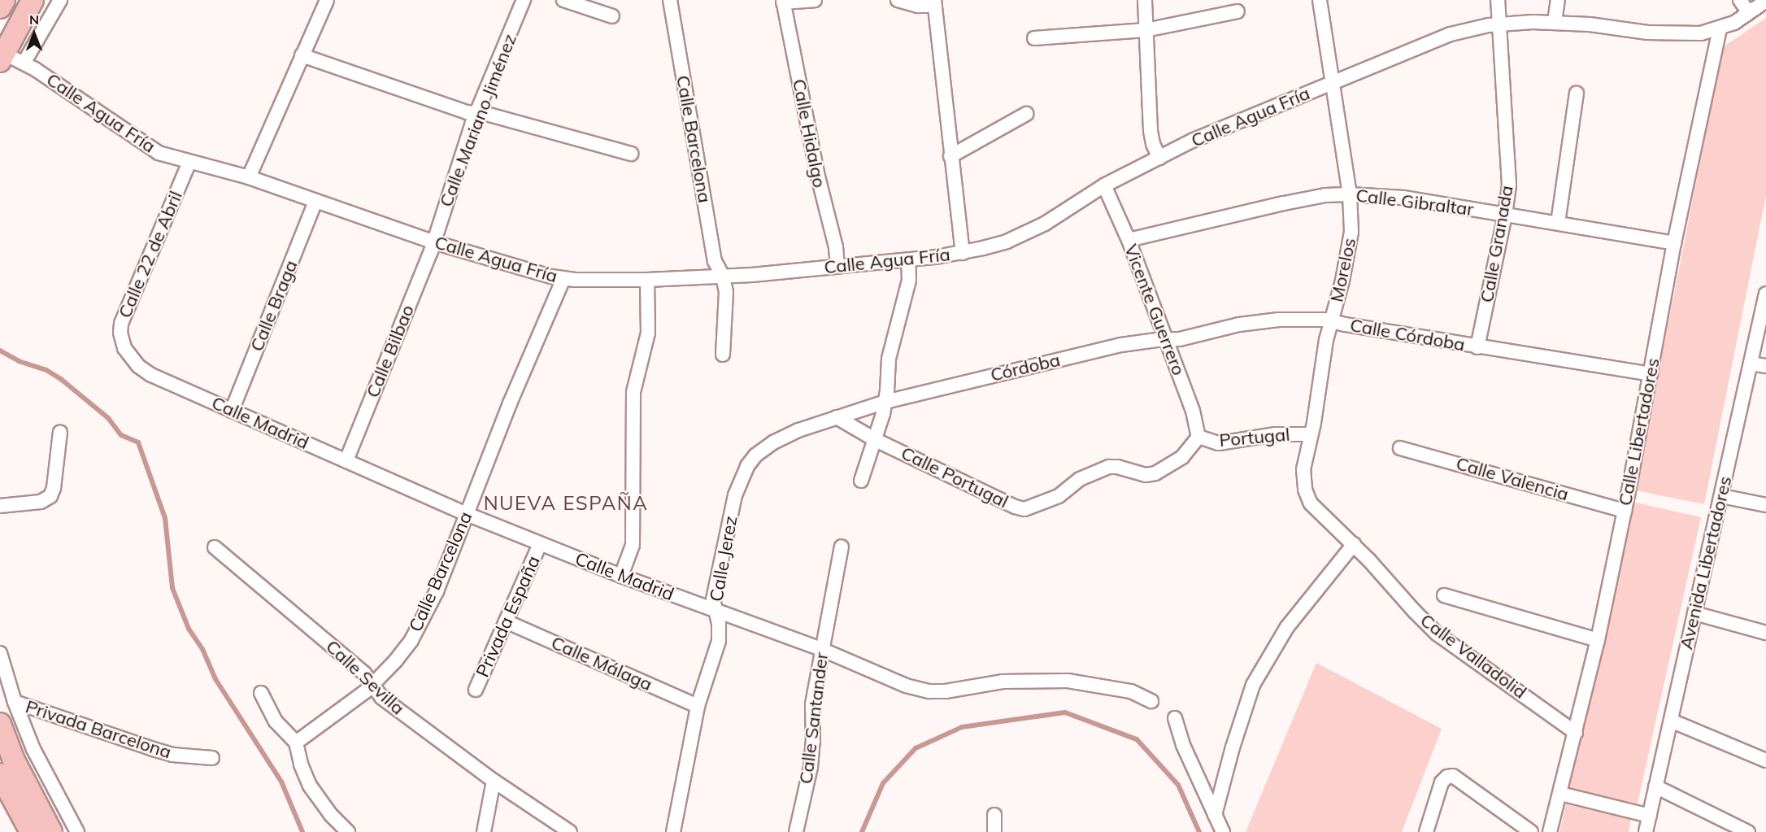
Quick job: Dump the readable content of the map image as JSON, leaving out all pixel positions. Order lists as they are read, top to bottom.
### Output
{
  "streets": {
    "street": [
      "Calle Agua Fría",
      "Calle Mariano Jiménez",
      "Calle Hidalgo",
      "Calle Barcelona",
      "Calle Gibraltar",
      "Calle Granada",
      "Calle 22 de Abril",
      "Morelos",
      "Calle Braga",
      "Vicente Guerrero",
      "Calle Córdoba",
      "Calle Bilbao",
      "Córdoba",
      "Calle Madrid",
      "Calle Libertadores",
      "Portugal",
      "Calle Portugal",
      "Calle Valencia",
      "Calle Jerez",
      "Avenida Libertadores",
      "Privada España",
      "Calle Valladolid",
      "Calle Málaga",
      "Calle Sevilla",
      "Calle Santander",
      "Privada Barcelona"
    ]
  },
  "crossings": [
    ["Calle Agua Fría", "Calle Mariano Jiménez"],
    ["Calle Agua Fría", "Calle Hidalgo"],
    ["Calle Agua Fría", "Calle Barcelona"],
    ["Calle Agua Fría", "Calle Granada"],
    ["Calle Agua Fría", "Calle 22 de Abril"],
    ["Calle Agua Fría", "Morelos"],
    ["Calle Agua Fría", "Calle Braga"],
    ["Calle Agua Fría", "Vicente Guerrero"],
    ["Calle Agua Fría", "Calle Bilbao"],
    ["Calle Agua Fría", "Calle Libertadores"],
    ["Calle Mariano Jiménez", "Calle Bilbao"],
    ["Calle Barcelona", "Calle Madrid"],
    ["Calle Barcelona", "Calle Sevilla"],
    ["Calle Gibraltar", "Calle Granada"],
    ["Calle Gibraltar", "Morelos"],
    ["Calle Gibraltar", "Vicente Guerrero"],
    ["Calle Gibraltar", "Calle Libertadores"],
    ["Calle Granada", "Calle Córdoba"],
    ["Calle 22 de Abril", "Calle Madrid"],
    ["Morelos", "Calle Córdoba"],
    ["Morelos", "Portugal"],
    ["Morelos", "Calle Valladolid"],
    ["Calle Braga", "Calle Madrid"],
    ["Vicente Guerrero", "Calle Córdoba"],
    ["Vicente Guerrero", "Córdoba"],
    ["Vicente Guerrero", "Portugal"],
    ["Vicente Guerrero", "Calle Portugal"],
    ["Calle Córdoba", "Córdoba"],
    ["Calle Córdoba", "Calle Libertadores"],
    ["Calle Bilbao", "Calle Madrid"],
    ["Córdoba", "Calle Jerez"],
    ["Calle Madrid", "Calle Jerez"],
    ["Calle Madrid", "Privada España"],
    ["Calle Madrid", "Calle Santander"],
    ["Calle Libertadores", "Calle Valencia"],
    ["Calle Libertadores", "Calle Valladolid"],
    ["Portugal", "Calle Portugal"],
    ["Calle Portugal", "Calle Jerez"],
    ["Calle Jerez", "Calle Málaga"],
    ["Privada España", "Calle Málaga"]
  ],
  "districts": ["NUEVA ESPAÑA"],
  "north": "top"
}
